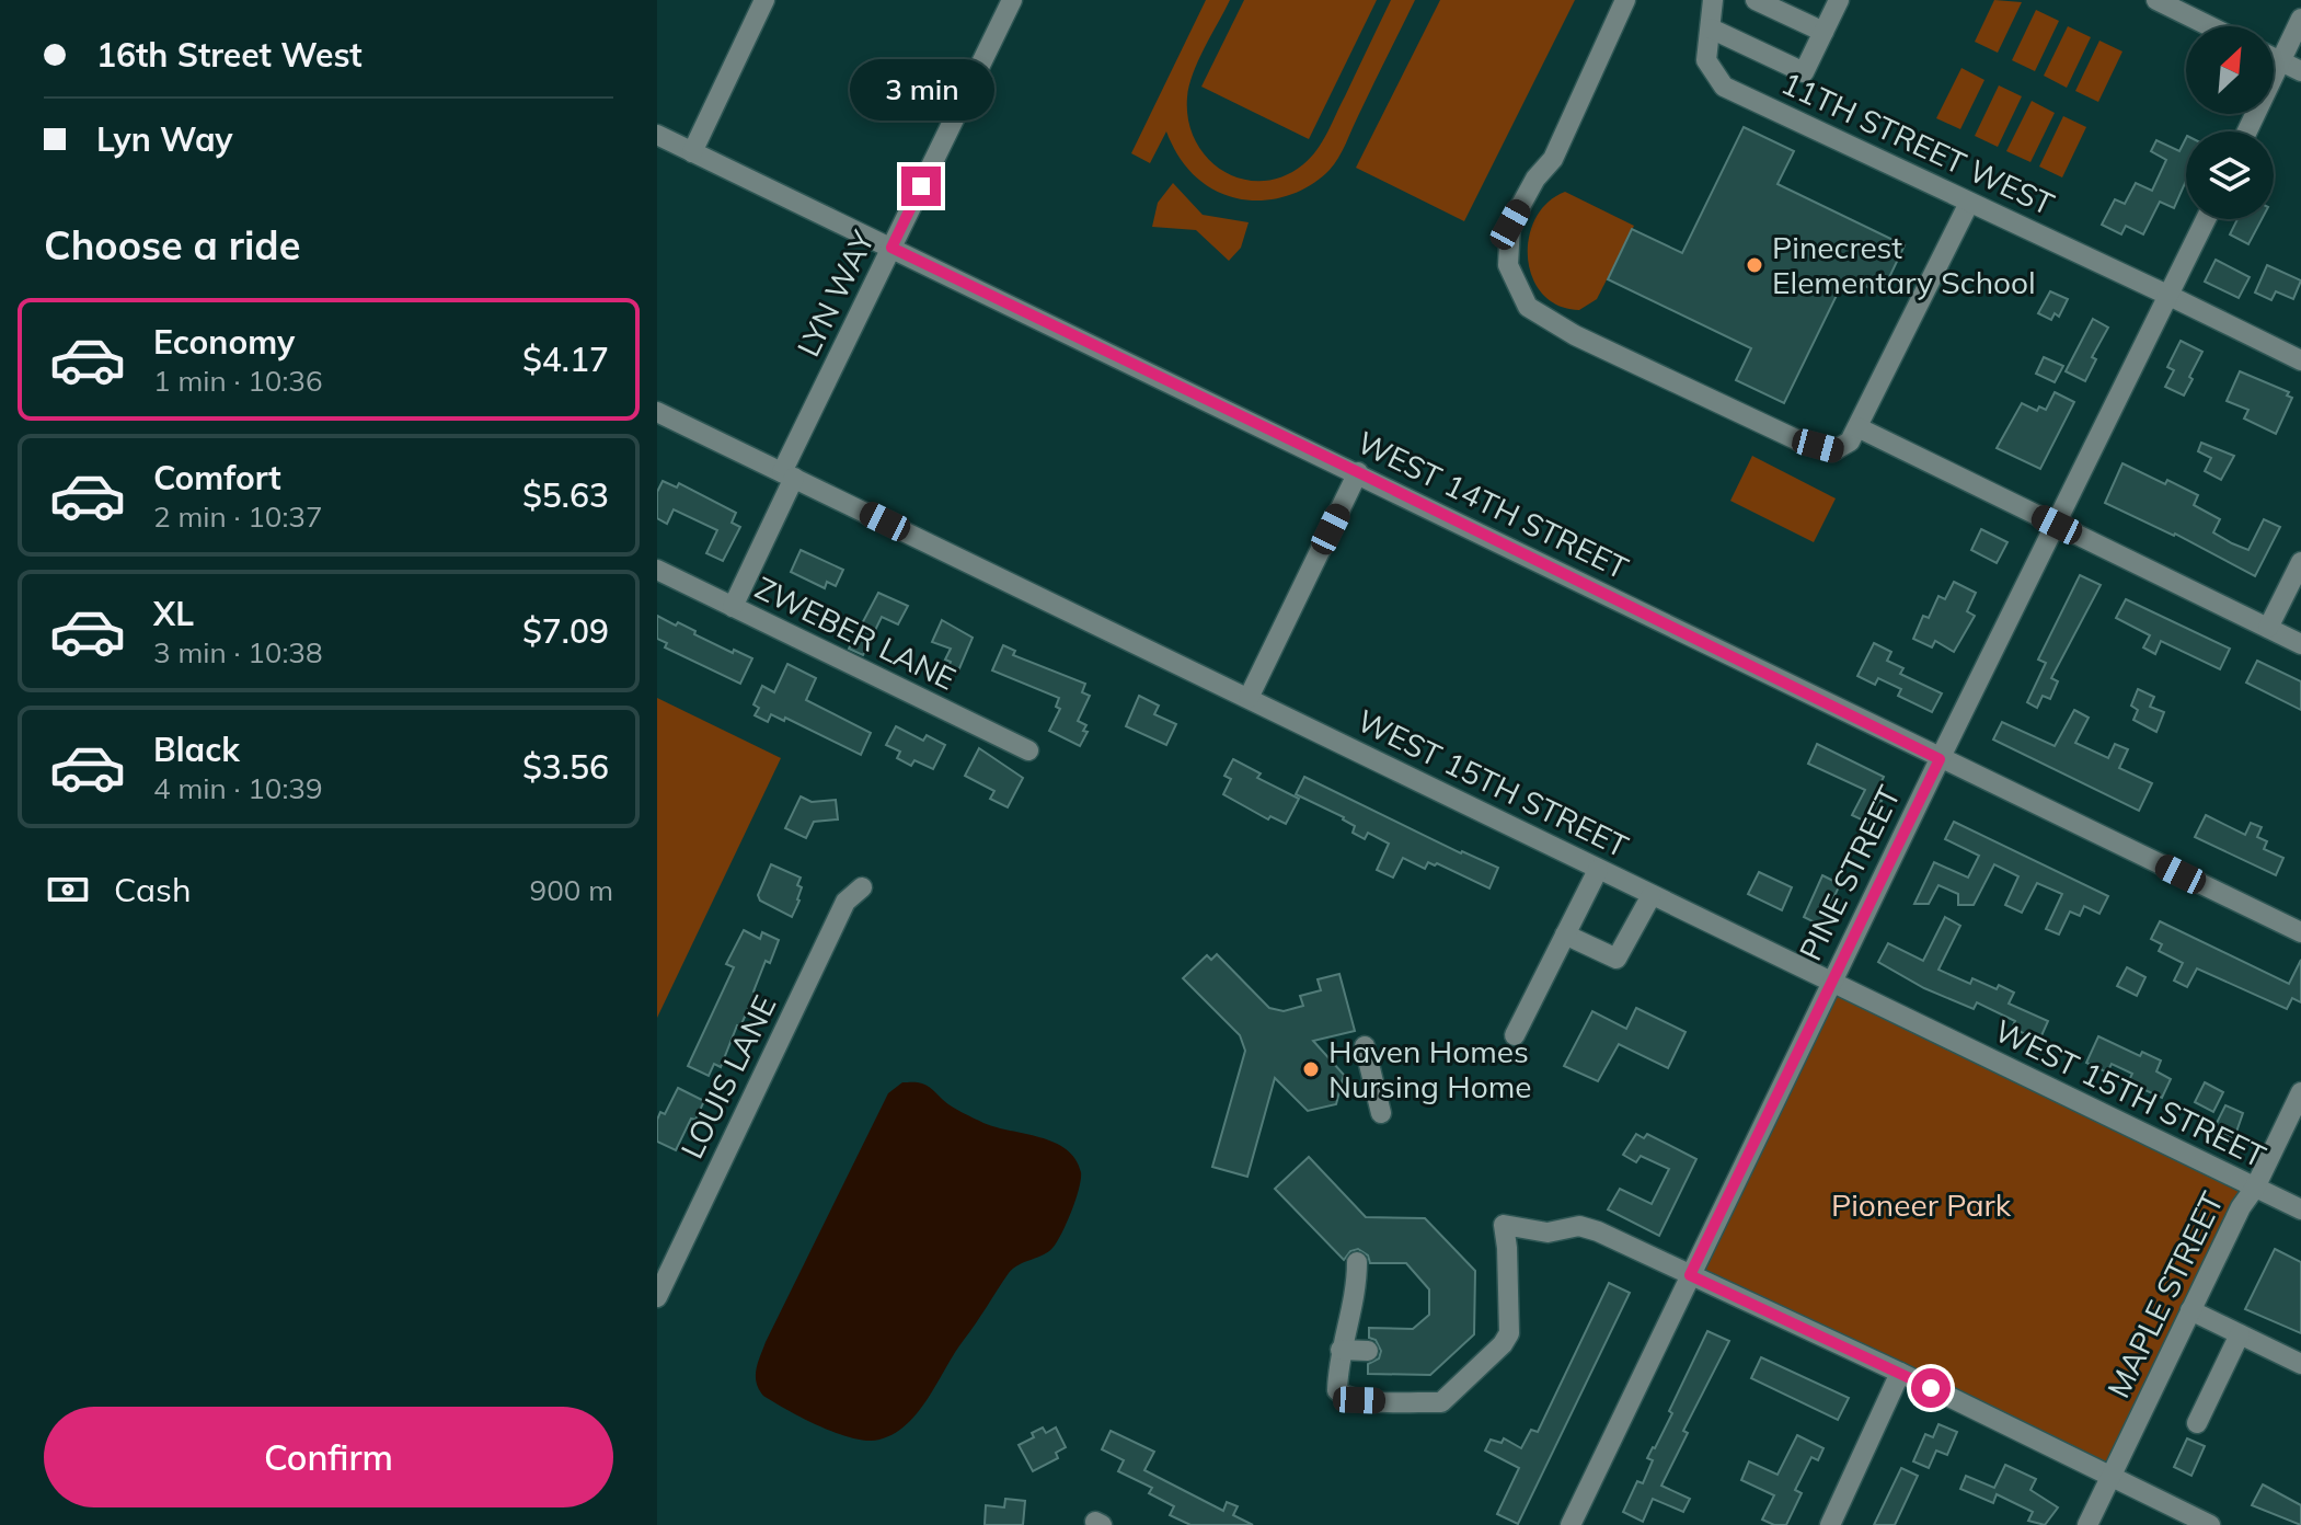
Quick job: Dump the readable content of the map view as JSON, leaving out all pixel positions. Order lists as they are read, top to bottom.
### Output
{
  "streets": {
    "street": [
      "11TH STREET WEST",
      "LYN WAY",
      "WEST 14TH STREET",
      "ZWEBER LANE",
      "WEST 15TH STREET",
      "PINE STREET",
      "LOUIS LANE",
      "MAPLE STREET"
    ]
  },
  "crossings": [
    ["11TH STREET WEST", "PINE STREET"],
    ["LYN WAY", "WEST 14TH STREET"],
    ["LYN WAY", "ZWEBER LANE"],
    ["LYN WAY", "WEST 15TH STREET"],
    ["WEST 14TH STREET", "PINE STREET"],
    ["WEST 15TH STREET", "PINE STREET"],
    ["WEST 15TH STREET", "MAPLE STREET"]
  ],
  "parks": ["Pioneer Park"],
  "places": ["Pinecrest Elementary School", "Haven Homes Nursing Home"],
  "north": "top right",
  "page": {
    "banner": ["16th Street West", "Lyn Way"],
    "bubble": "3 min",
    "heading": "Choose a ride",
    "list": [
      {
        "name": "Economy",
        "note": "1 min · 10:36",
        "value": "$4.17"
      },
      {
        "name": "Comfort",
        "note": "2 min · 10:37",
        "value": "$5.63"
      },
      {
        "name": "XL",
        "note": "3 min · 10:38",
        "value": "$7.09"
      },
      {
        "name": "Black",
        "note": "4 min · 10:39",
        "value": "$3.56"
      }
    ],
    "pay": ["Cash", "900 m"],
    "buttons": "Confirm"
  }
}
